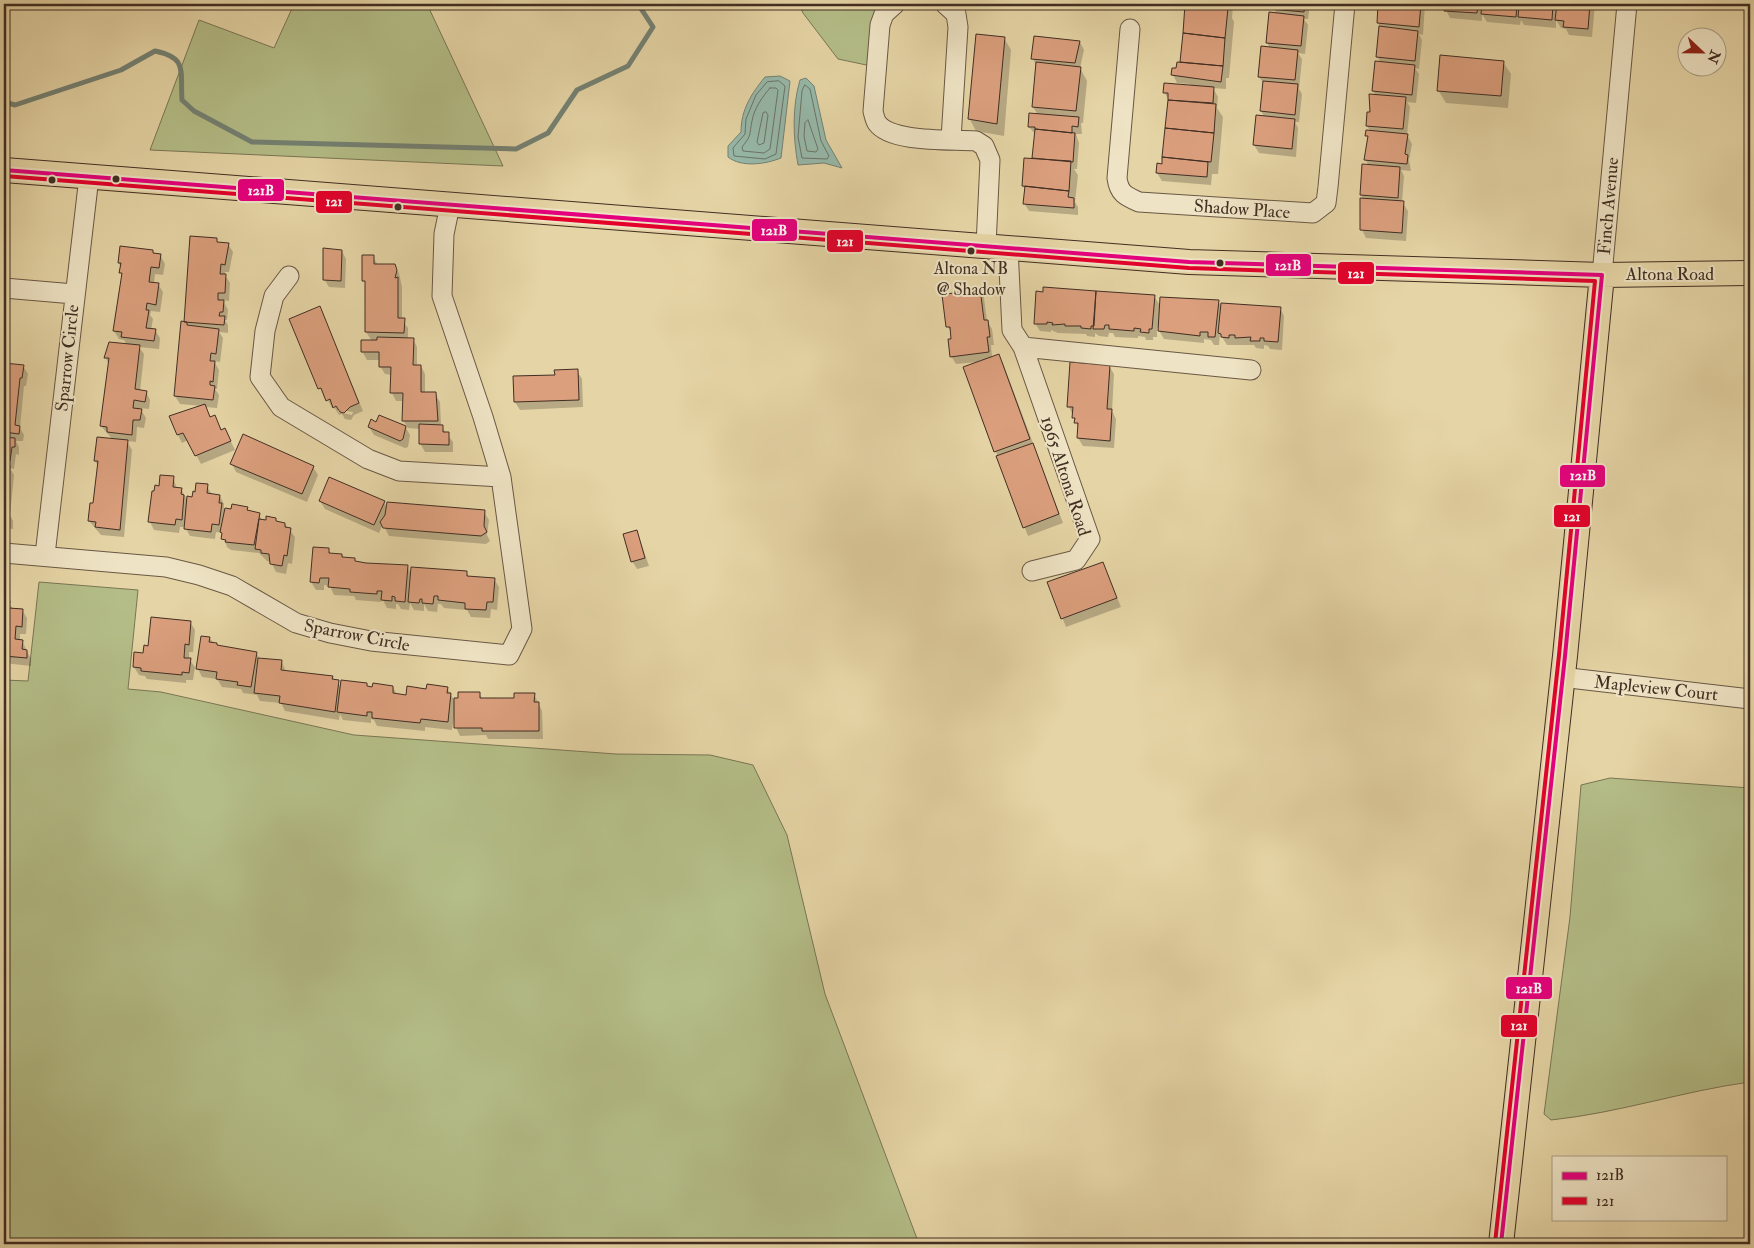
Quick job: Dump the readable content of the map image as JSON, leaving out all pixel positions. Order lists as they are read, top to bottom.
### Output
{
  "streets": {
    "main road": ["Finch Avenue", "Altona Road"],
    "street": [
      "Shadow Place",
      "Sparrow Circle",
      "1965 Altona Road",
      "Mapleview Court"
    ]
  },
  "crossings": [
    ["Finch Avenue", "Altona Road"],
    ["Finch Avenue", "Mapleview Court"],
    ["Altona Road", "Sparrow Circle"],
    ["Altona Road", "1965 Altona Road"]
  ],
  "places": ["Altona NB @ Shadow"],
  "lines": ["transit line 121B", "transit line 121"],
  "legend": ["121B", "121"],
  "north": "right"
}
